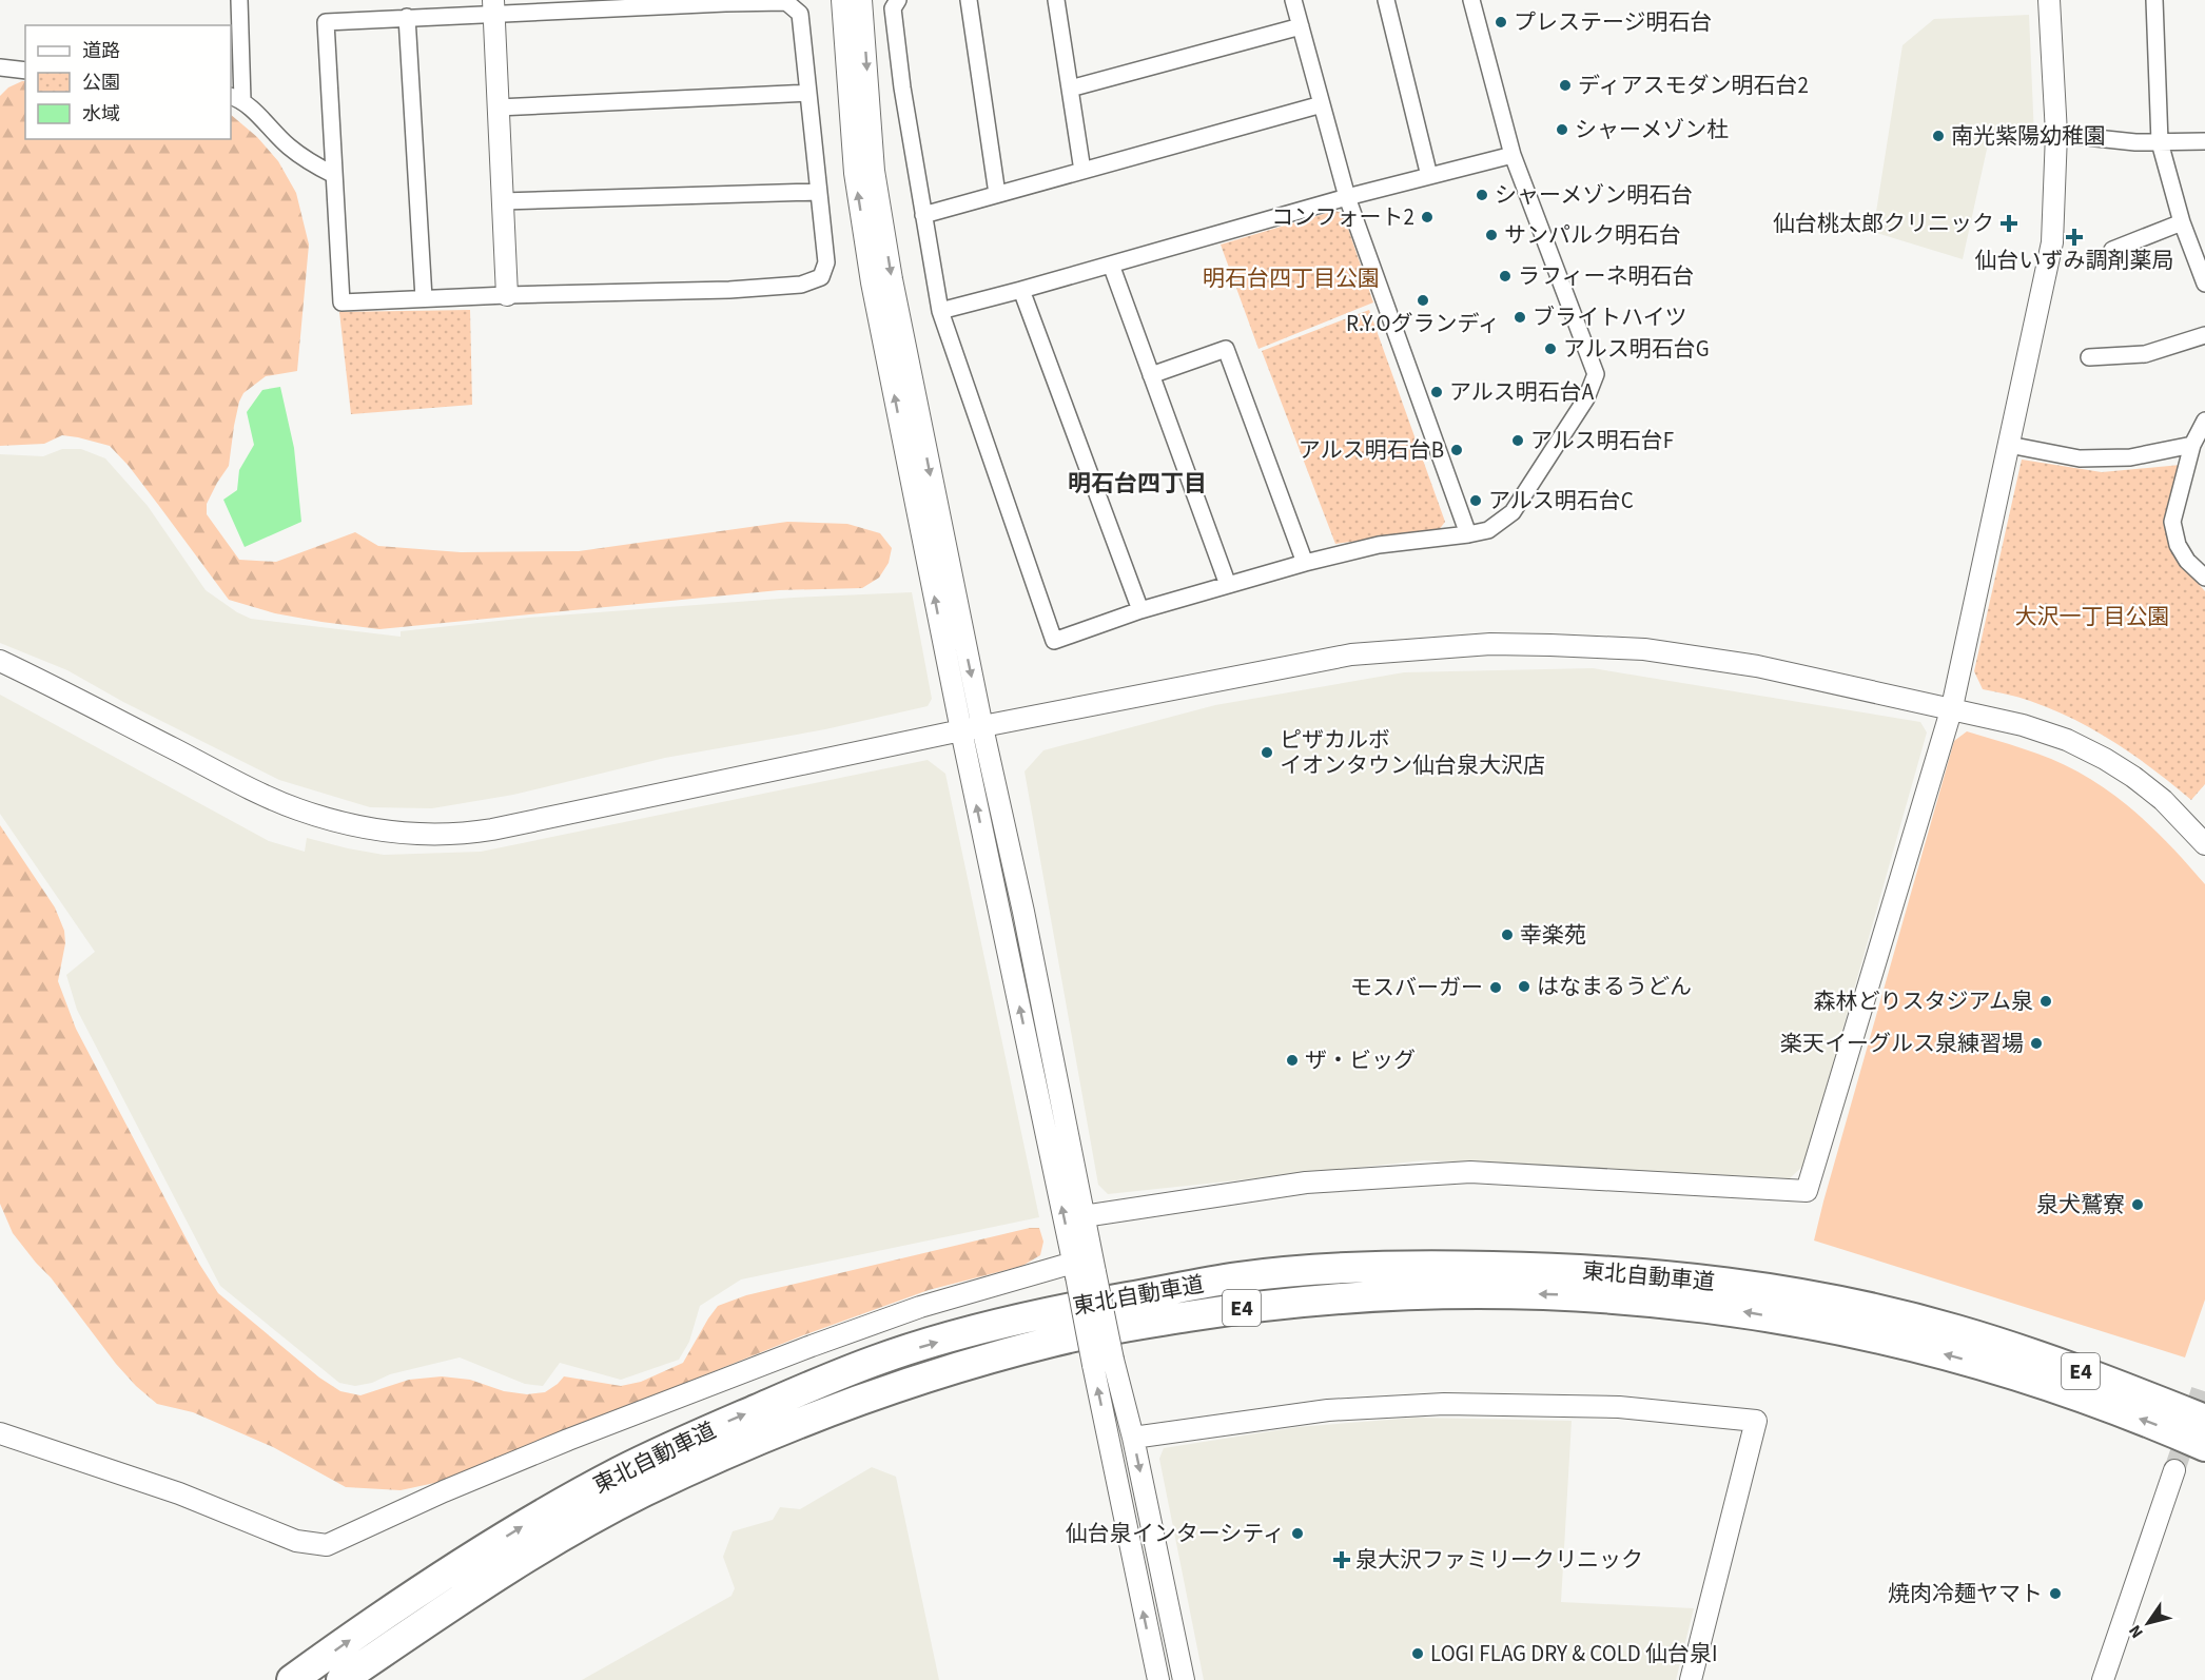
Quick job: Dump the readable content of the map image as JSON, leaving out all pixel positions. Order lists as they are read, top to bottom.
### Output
{
  "streets": {
    "highway": ["東北自動車道", "E4"]
  },
  "districts": ["明石台四丁目"],
  "parks": ["明石台四丁目公園", "大沢一丁目公園"],
  "places": {
    "other": [
      "プレステージ明石台",
      "ディアスモダン明石台2",
      "シャーメゾン杜",
      "南光紫陽幼稚園",
      "シャーメゾン明石台",
      "コンフォート2",
      "サンパルク明石台",
      "ラフィーネ明石台",
      "R.Y.Oグランディ",
      "ブライトハイツ",
      "アルス明石台G",
      "アルス明石台A",
      "アルス明石台F",
      "アルス明石台B",
      "アルス明石台C",
      "ピザカルボ イオンタウン仙台泉大沢店",
      "幸楽苑",
      "はなまるうどん",
      "モスバーガー",
      "森林どりスタジアム泉",
      "楽天イーグルス泉練習場",
      "ザ・ビッグ",
      "泉犬鷲寮",
      "仙台泉インターシティ",
      "焼肉冷麺ヤマト",
      "LOGI FLAG DRY & COLD 仙台泉I"
    ],
    "health": ["仙台桃太郎クリニック", "仙台いずみ調剤薬局", "泉大沢ファミリークリニック"]
  },
  "legend": ["道路", "公園", "水域"],
  "north": "bottom left"
}
